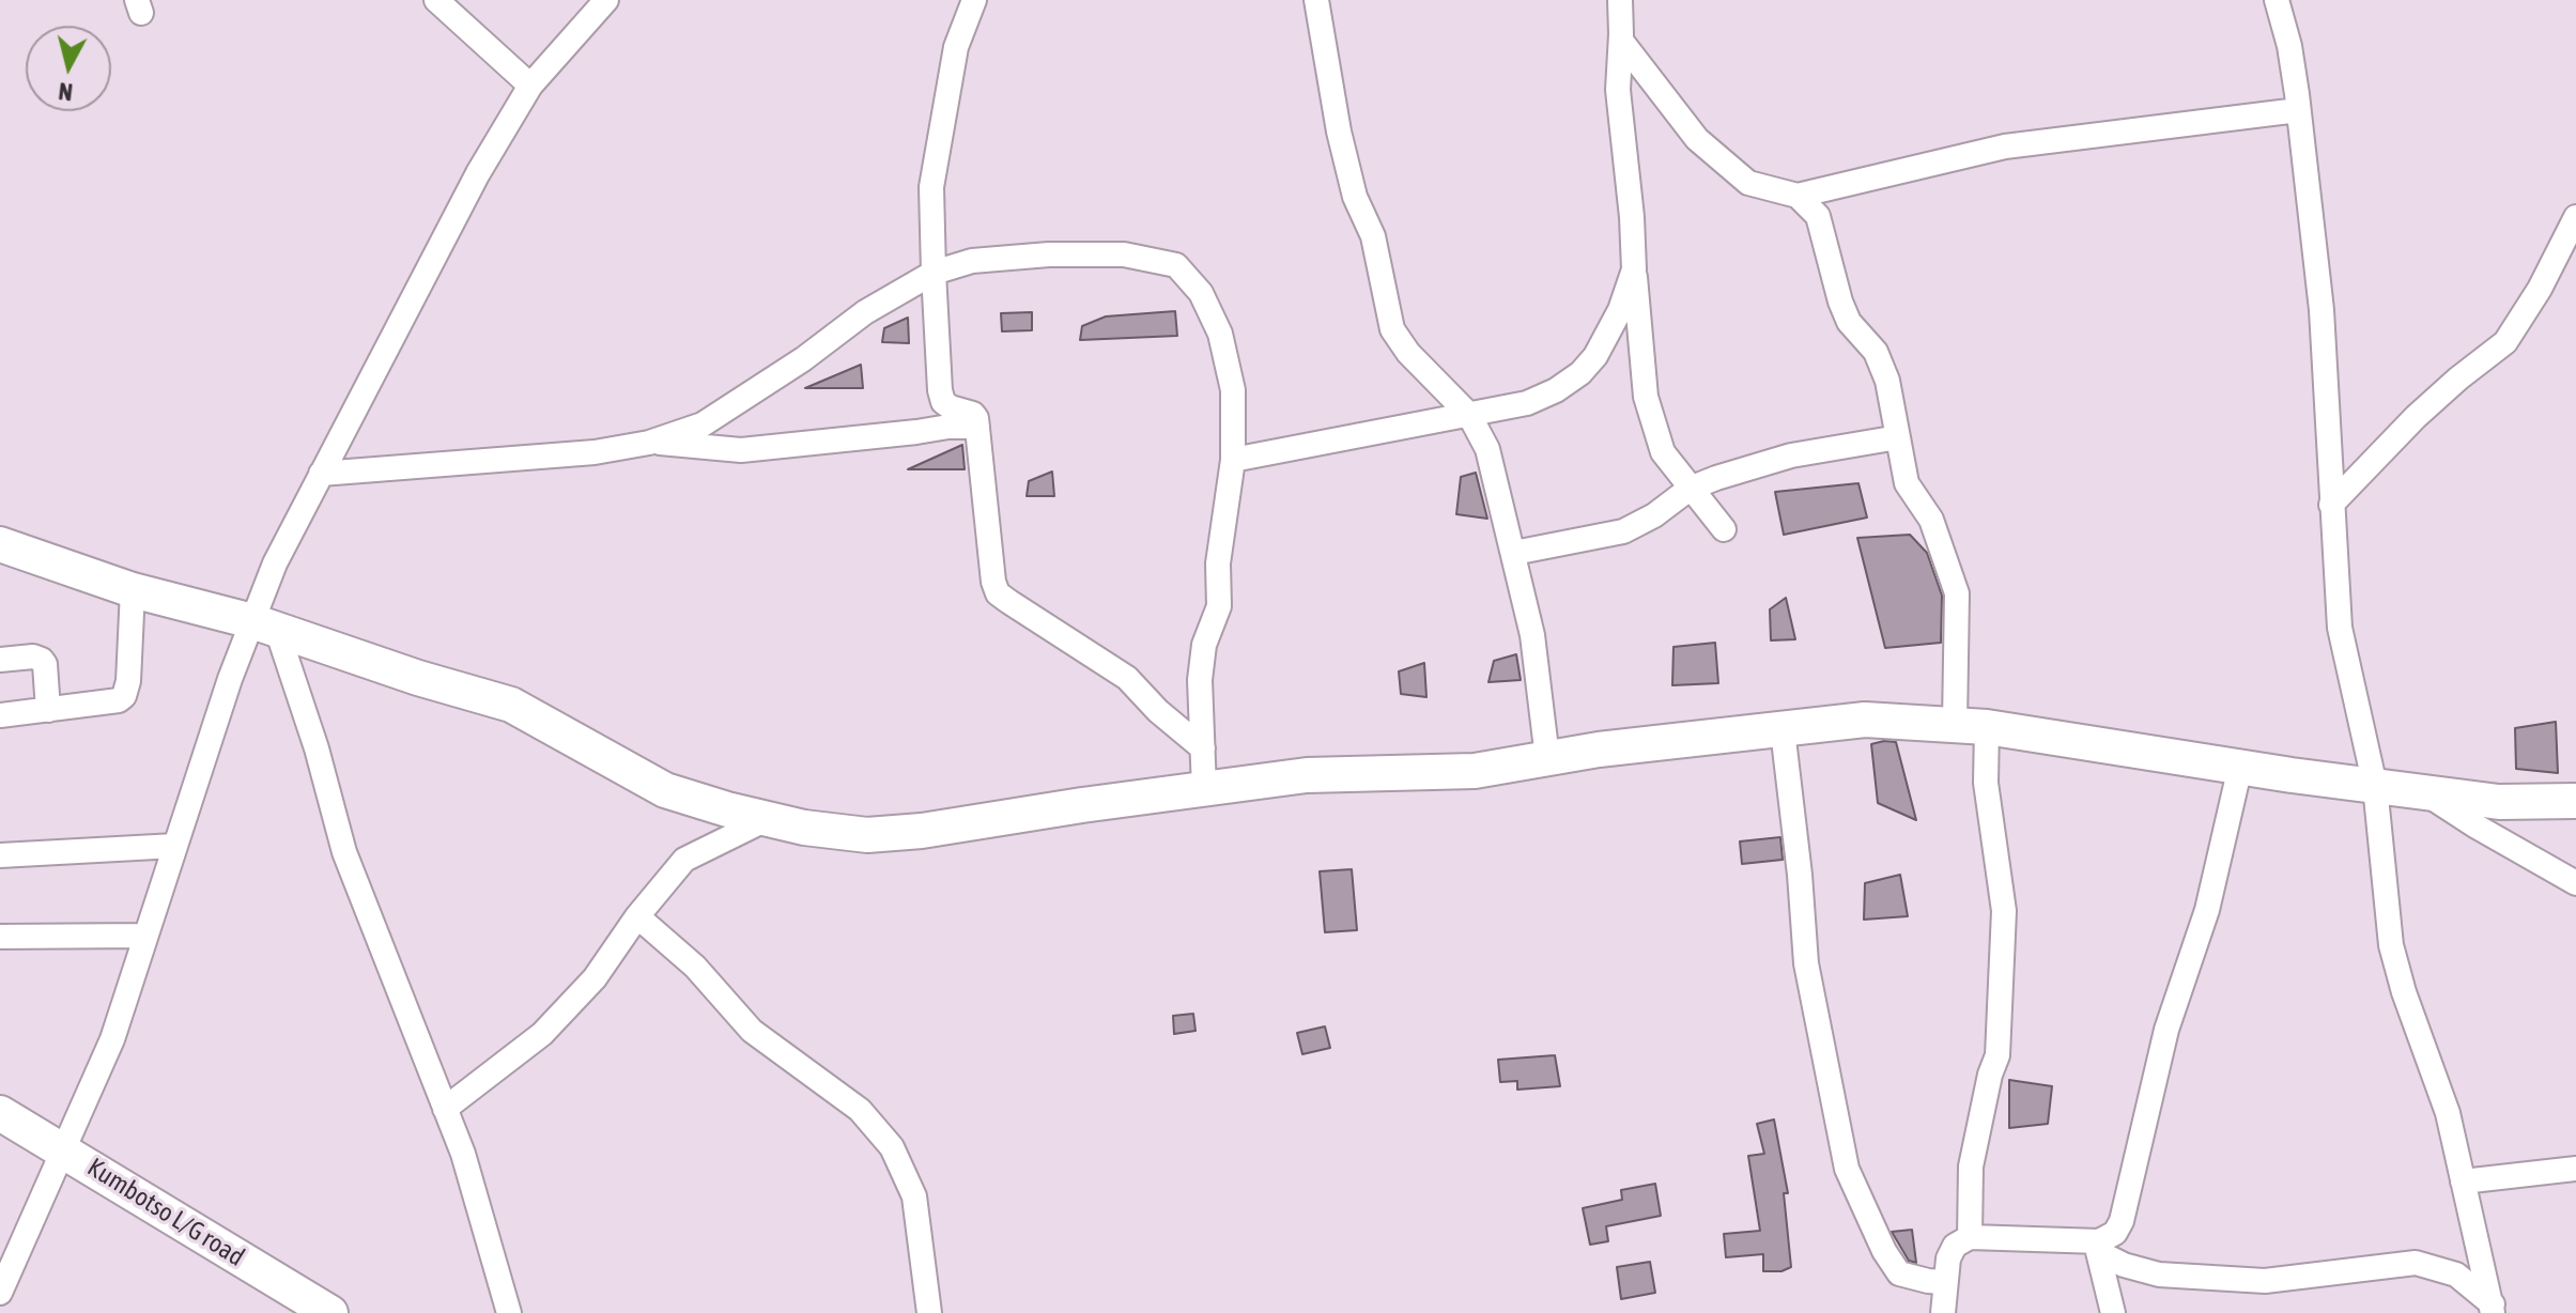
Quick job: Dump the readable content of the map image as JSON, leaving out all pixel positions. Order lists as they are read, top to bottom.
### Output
{
  "streets": {
    "street": ["Kumbotso L/G road"]
  },
  "north": "bottom"
}
